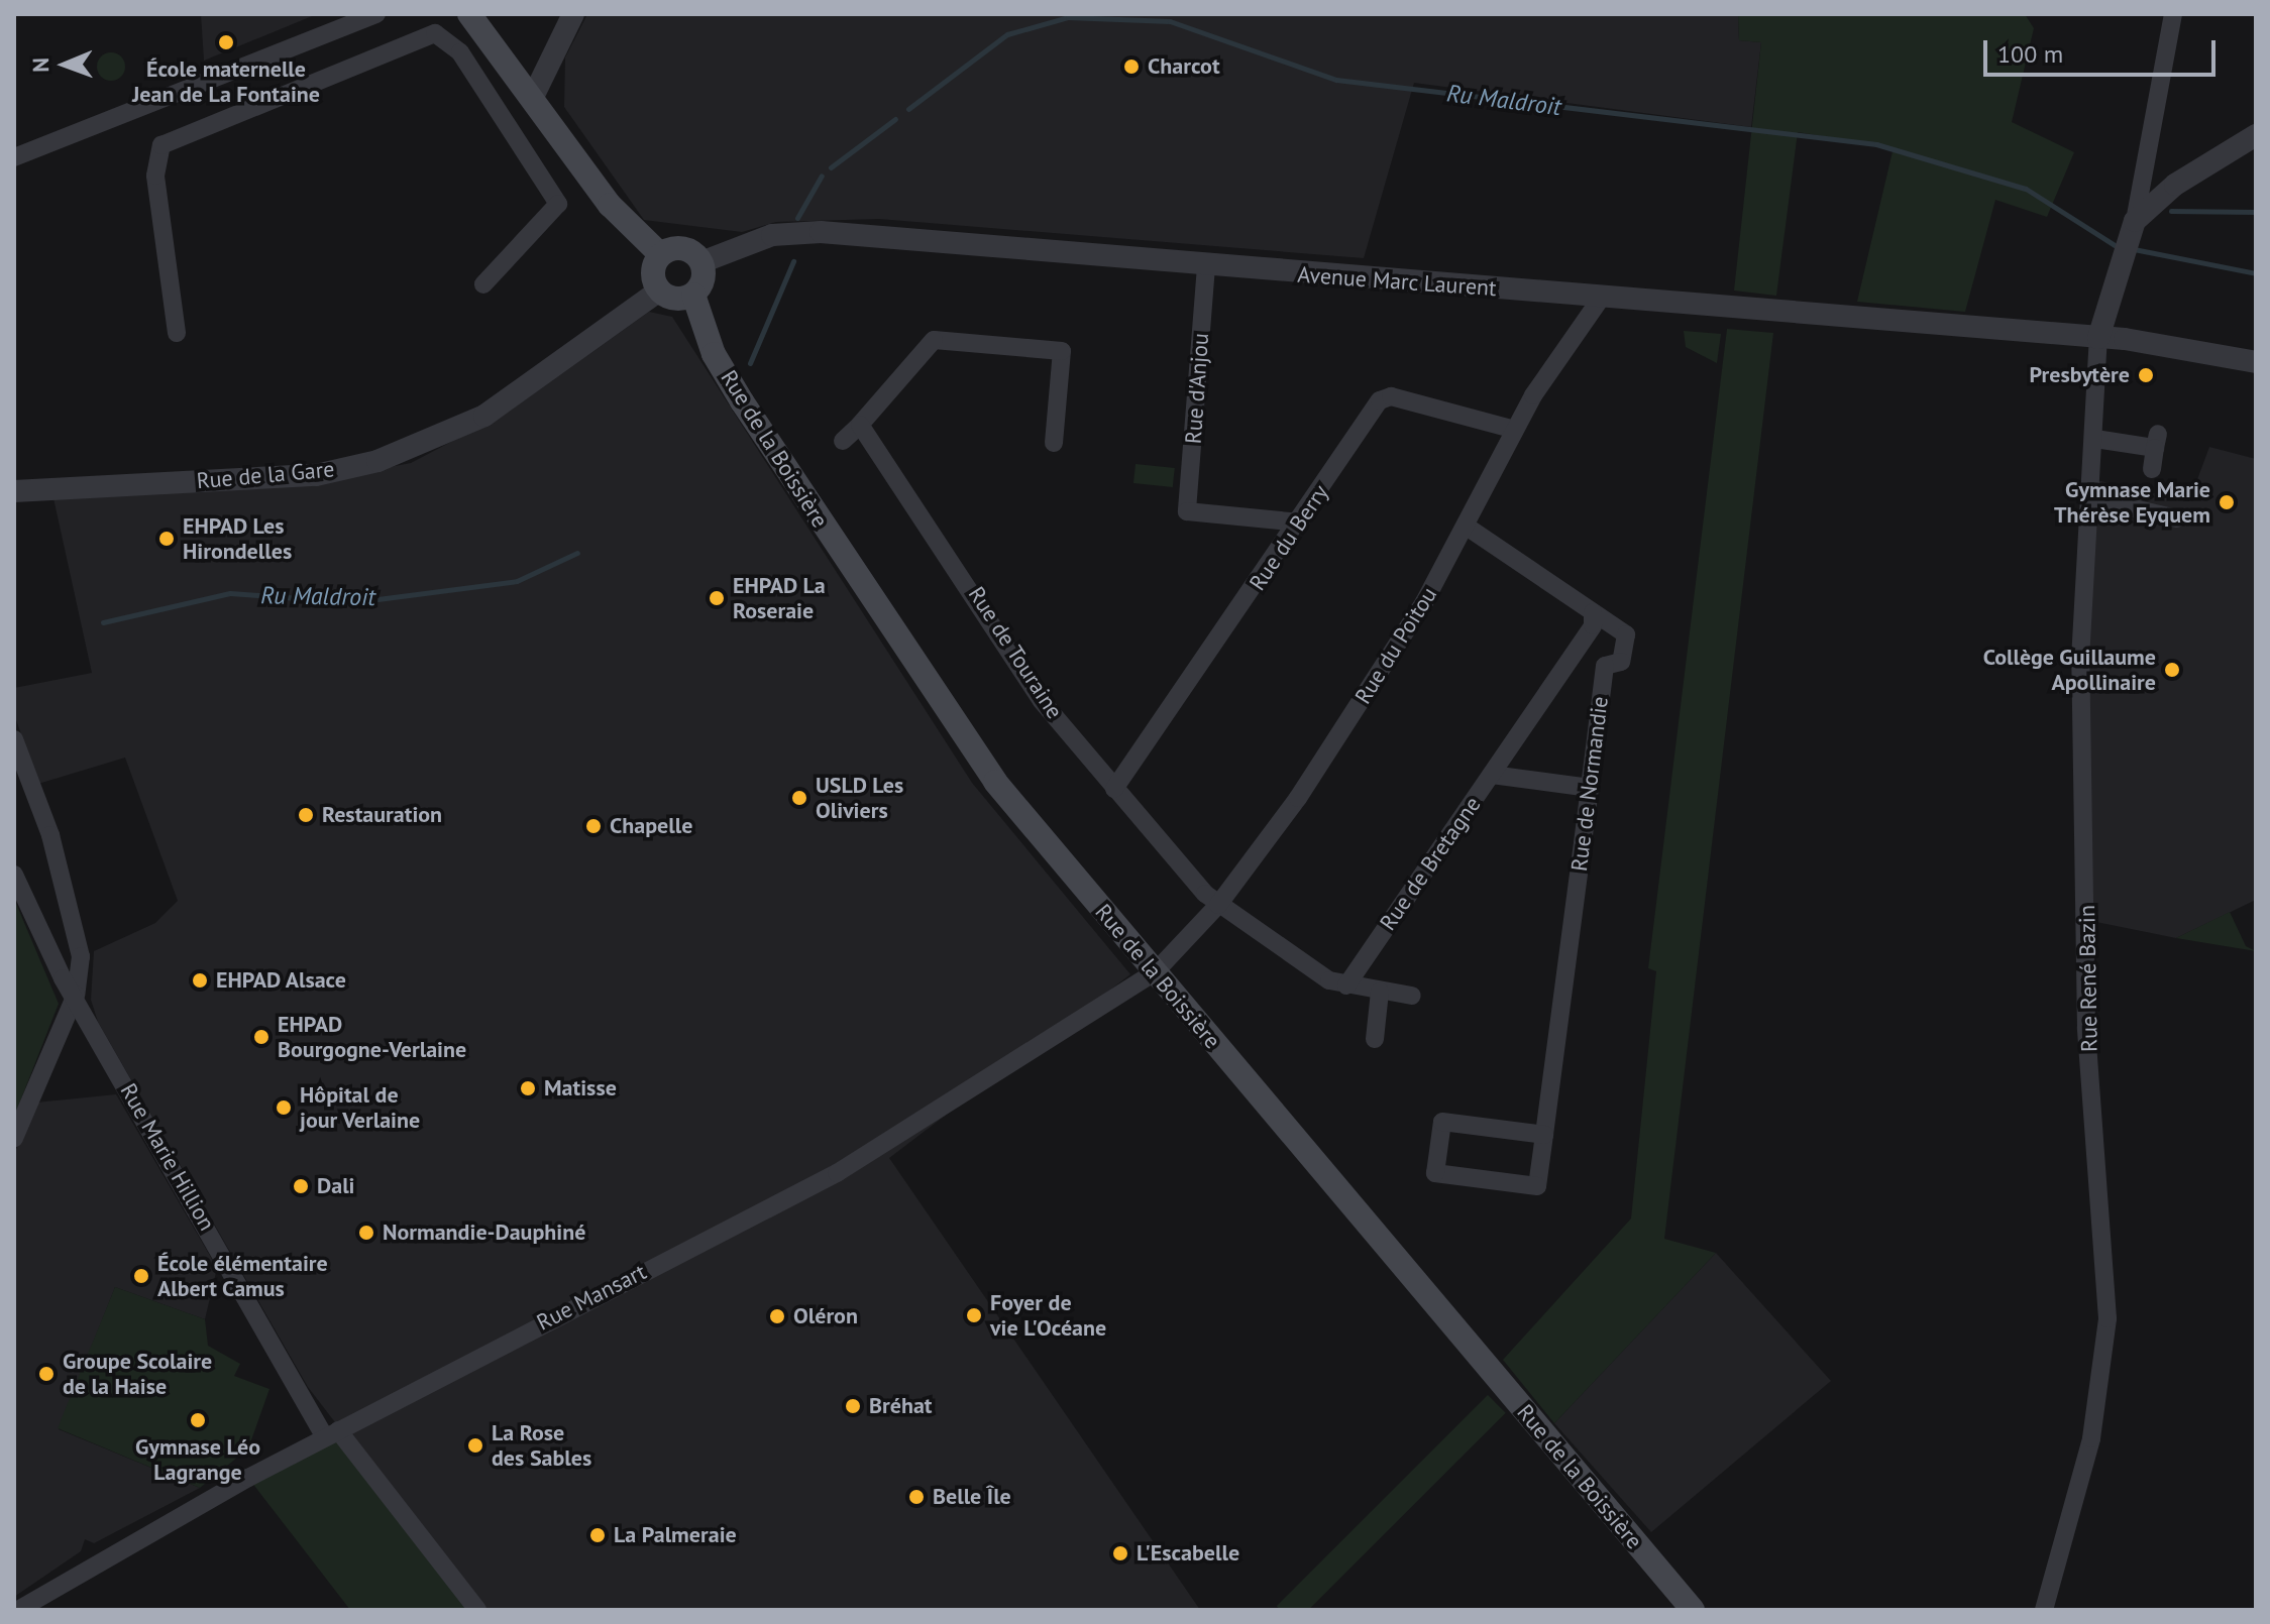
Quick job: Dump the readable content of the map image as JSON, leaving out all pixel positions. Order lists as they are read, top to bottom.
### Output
{
  "streets": {
    "main road": ["Rue de la Boissière"],
    "street": [
      "Avenue Marc Laurent",
      "Rue d'Anjou",
      "Rue de la Gare",
      "Rue du Berry",
      "Rue du Poitou",
      "Rue de Touraine",
      "Rue de Normandie",
      "Rue de Bretagne",
      "Rue René Bazin",
      "Rue Marie Hillion",
      "Rue Mansart"
    ]
  },
  "crossings": [
    ["Avenue Marc Laurent", "Rue d'Anjou"],
    ["Avenue Marc Laurent", "Rue de la Boissière"],
    ["Avenue Marc Laurent", "Rue de la Gare"],
    ["Avenue Marc Laurent", "Rue du Poitou"],
    ["Avenue Marc Laurent", "Rue René Bazin"],
    ["Rue d'Anjou", "Rue du Berry"],
    ["Rue de la Boissière", "Rue de la Gare"],
    ["Rue de la Boissière", "Rue du Poitou"],
    ["Rue de la Boissière", "Rue Mansart"],
    ["Rue du Berry", "Rue du Poitou"],
    ["Rue du Berry", "Rue de Touraine"],
    ["Rue du Poitou", "Rue de Touraine"],
    ["Rue du Poitou", "Rue de Normandie"],
    ["Rue du Poitou", "Rue Mansart"],
    ["Rue de Normandie", "Rue de Bretagne"],
    ["Rue Marie Hillion", "Rue Mansart"]
  ],
  "water": ["Ru Maldroit"],
  "places": [
    "École maternelle Jean de La Fontaine",
    "Charcot",
    "Presbytère",
    "Gymnase Marie Thérèse Eyquem",
    "EHPAD Les Hirondelles",
    "EHPAD La Roseraie",
    "Collège Guillaume Apollinaire",
    "USLD Les Oliviers",
    "Restauration",
    "Chapelle",
    "EHPAD Alsace",
    "EHPAD Bourgogne-Verlaine",
    "Matisse",
    "Hôpital de jour Verlaine",
    "Dali",
    "Normandie-Dauphiné",
    "École élémentaire Albert Camus",
    "Foyer de vie L'Océane",
    "Oléron",
    "Groupe Scolaire de la Haise",
    "Bréhat",
    "Gymnase Léo Lagrange",
    "La Rose des Sables",
    "Belle Île",
    "La Palmeraie",
    "L'Escabelle"
  ],
  "scale_bar": "100 m",
  "north": "left"
}
